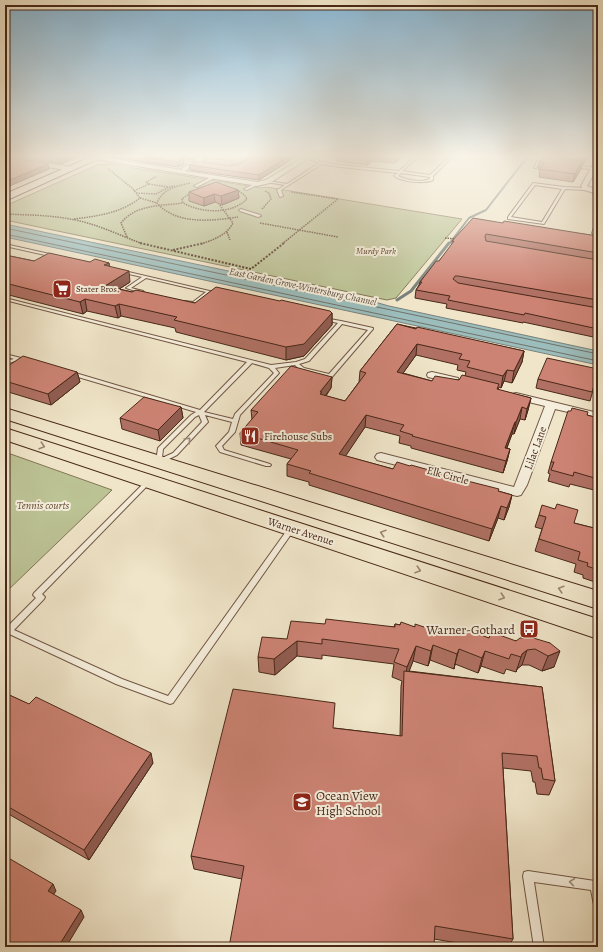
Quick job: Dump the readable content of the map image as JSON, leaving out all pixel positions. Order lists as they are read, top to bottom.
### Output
{
  "streets": {
    "main road": ["Warner Avenue"],
    "street": ["Lilac Lane", "Elk Circle"]
  },
  "crossings": [
    ["Lilac Lane", "Elk Circle"]
  ],
  "water": ["East Garden Grove-Wintersburg Channel"],
  "parks": ["Murdy Park", "Tennis courts"],
  "places": {
    "supermarket": ["Stater Bros."],
    "restaurant": ["Firehouse Subs"],
    "bus stop": ["Warner-Gothard"],
    "school or university": ["Ocean View High School"]
  }
}
